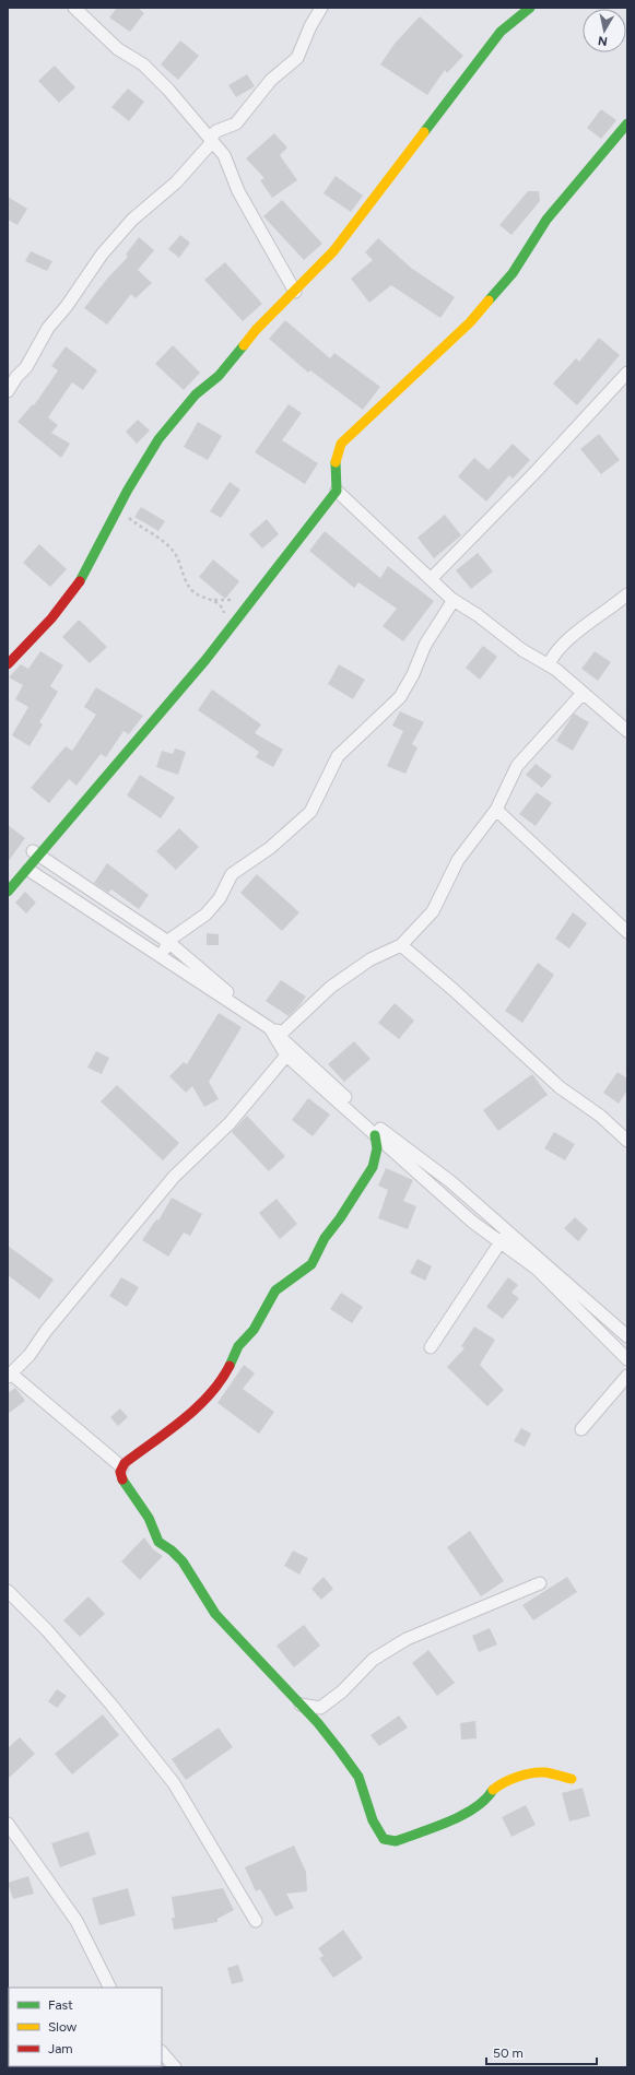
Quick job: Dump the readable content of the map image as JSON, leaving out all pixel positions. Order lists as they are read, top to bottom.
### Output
{
  "legend": ["Fast", "Slow", "Jam"],
  "scale_bar": "50 m",
  "north": "bottom"
}
